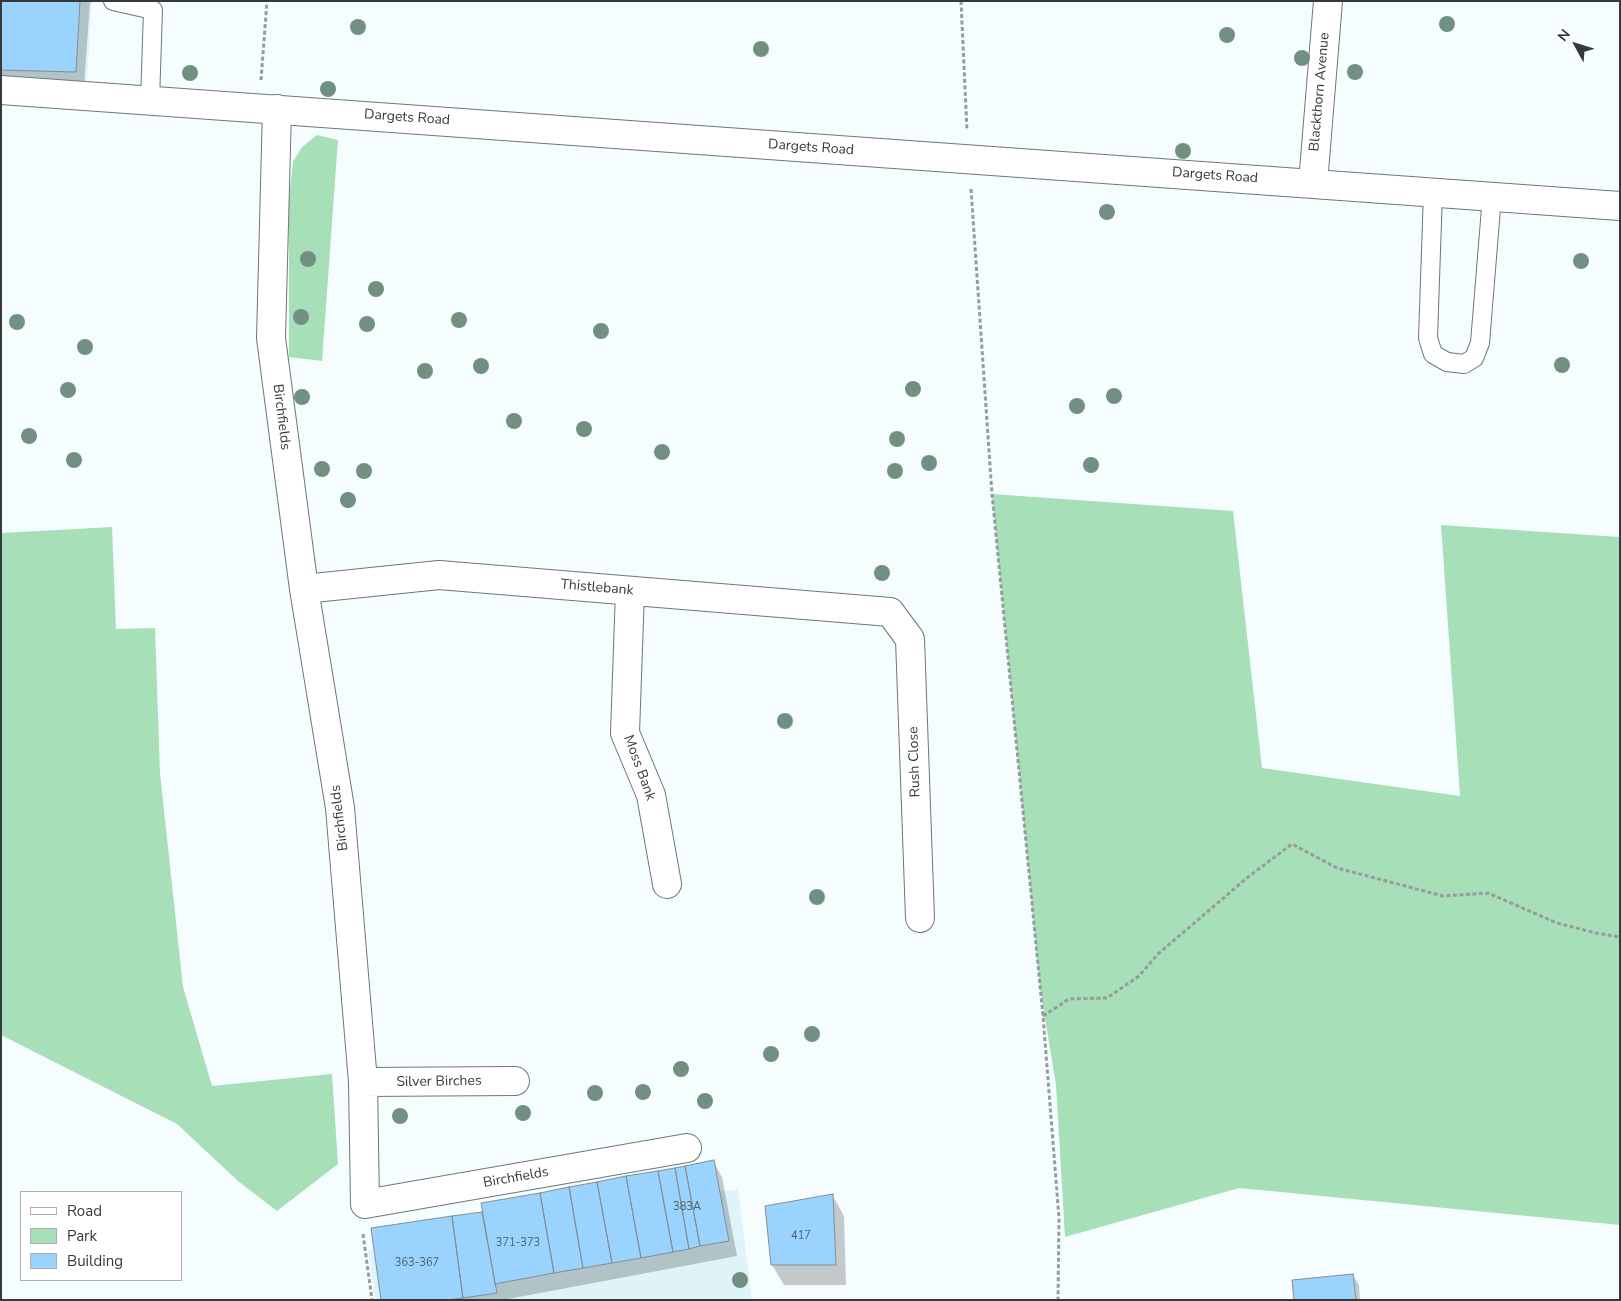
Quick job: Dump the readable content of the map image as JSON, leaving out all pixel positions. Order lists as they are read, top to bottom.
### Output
{
  "streets": {
    "street": [
      "Blackthorn Avenue",
      "Dargets Road",
      "Birchfields",
      "Thistlebank",
      "Rush Close",
      "Moss Bank",
      "Silver Birches"
    ]
  },
  "crossings": [
    ["Blackthorn Avenue", "Dargets Road"],
    ["Dargets Road", "Birchfields"],
    ["Birchfields", "Thistlebank"],
    ["Birchfields", "Silver Birches"],
    ["Thistlebank", "Rush Close"],
    ["Thistlebank", "Moss Bank"]
  ],
  "house_numbers": [
    "383A",
    "417",
    "371-373",
    "363-367"
  ],
  "legend": ["Road", "Park", "Building"],
  "north": "top left"
}
